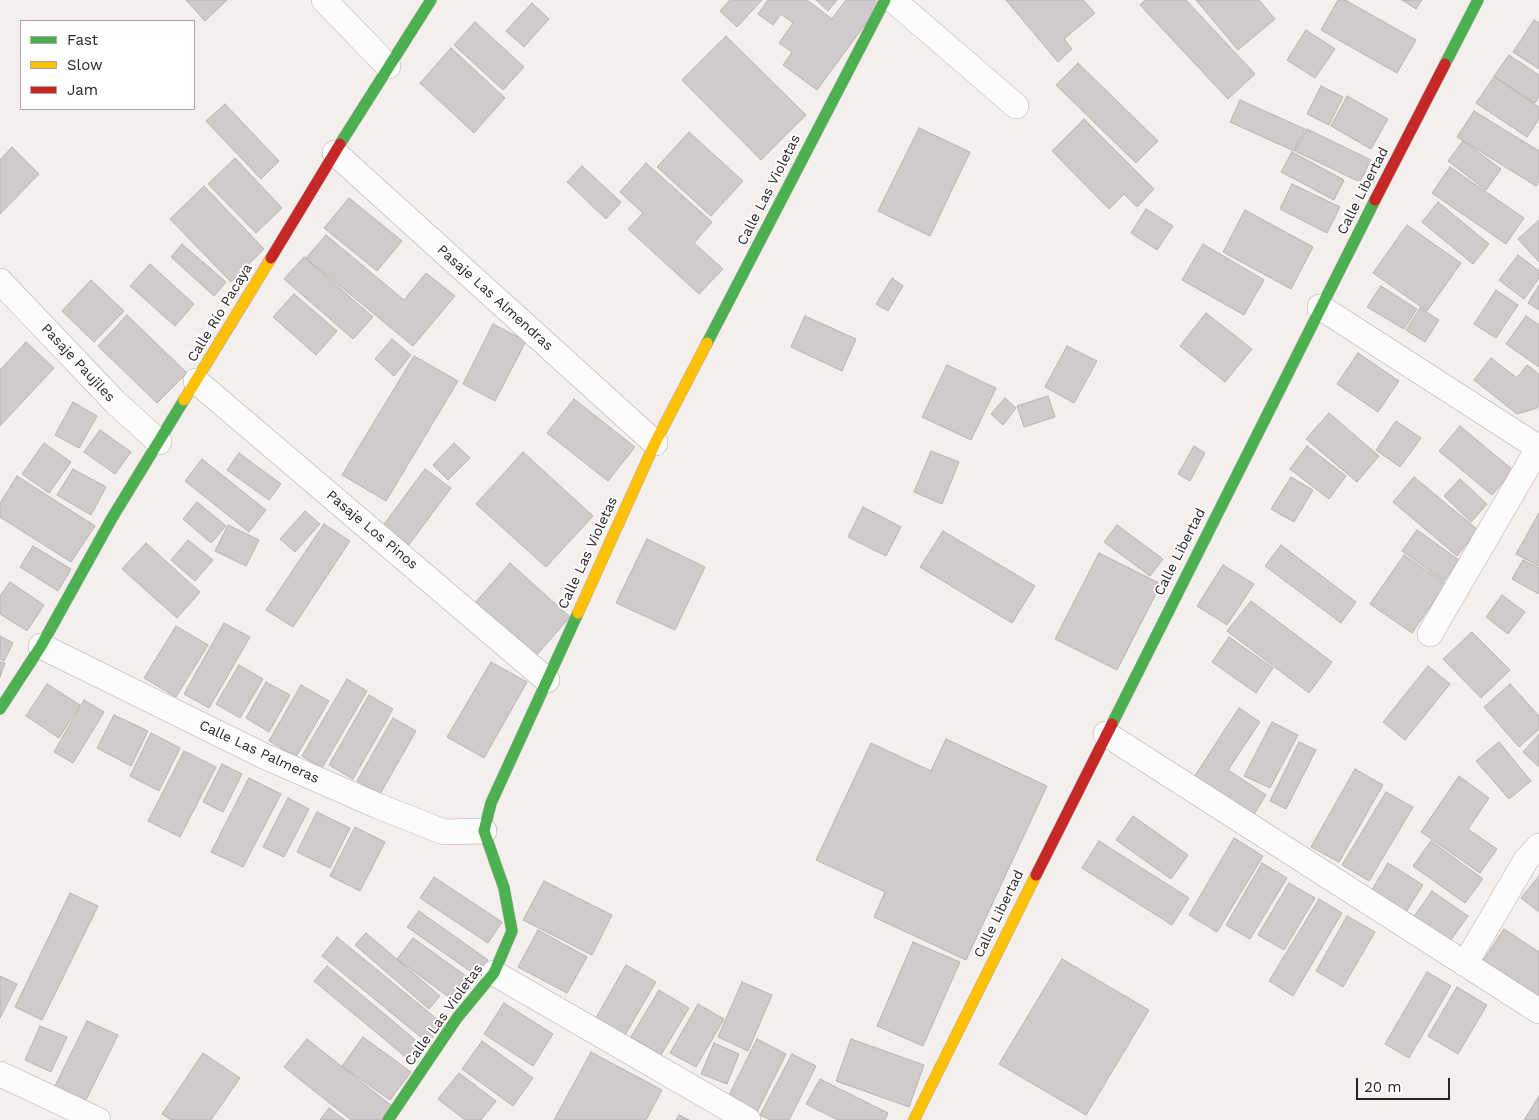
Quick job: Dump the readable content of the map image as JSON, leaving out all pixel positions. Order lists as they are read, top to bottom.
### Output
{
  "streets": {
    "street": [
      "Calle Las Violetas",
      "Calle Libertad",
      "Pasaje Las Almendras",
      "Calle Río Pacaya",
      "Pasaje Paujiles",
      "Pasaje Los Pinos",
      "Calle Las Palmeras"
    ]
  },
  "crossings": [
    ["Calle Las Violetas", "Pasaje Las Almendras"],
    ["Calle Las Violetas", "Pasaje Los Pinos"],
    ["Calle Las Violetas", "Calle Las Palmeras"],
    ["Pasaje Las Almendras", "Calle Río Pacaya"],
    ["Calle Río Pacaya", "Pasaje Paujiles"],
    ["Calle Río Pacaya", "Pasaje Los Pinos"],
    ["Calle Río Pacaya", "Calle Las Palmeras"]
  ],
  "legend": ["Fast", "Slow", "Jam"],
  "scale_bar": "20 m"
}
